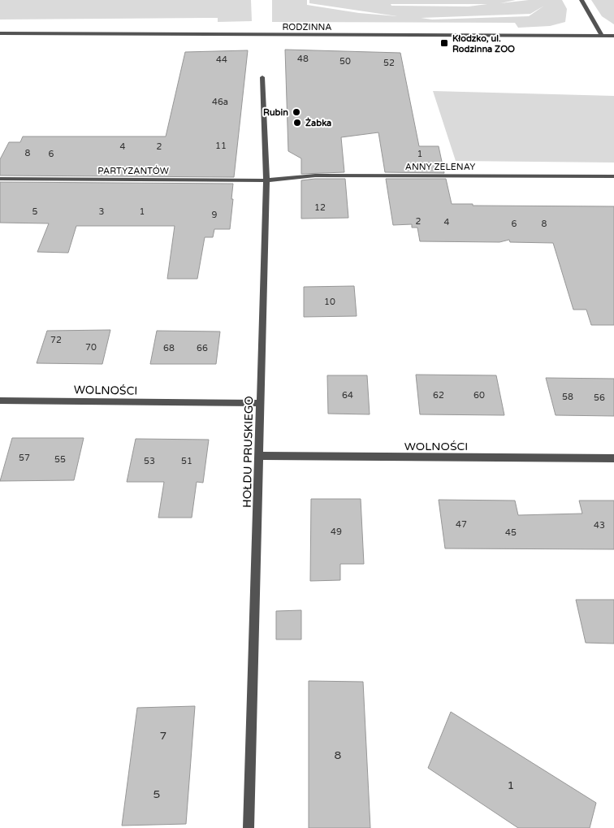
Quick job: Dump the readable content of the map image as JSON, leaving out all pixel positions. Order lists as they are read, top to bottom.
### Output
{
  "streets": {
    "street": [
      "RODZINNA",
      "ANNY ZELENAY",
      "PARTYZANTÓW",
      "WOLNOŚCI",
      "HOŁDU PRUSKIEGO"
    ]
  },
  "crossings": [
    ["ANNY ZELENAY", "PARTYZANTÓW"],
    ["ANNY ZELENAY", "HOŁDU PRUSKIEGO"],
    ["PARTYZANTÓW", "HOŁDU PRUSKIEGO"],
    ["WOLNOŚCI", "HOŁDU PRUSKIEGO"]
  ],
  "places": {
    "transit": ["Kłodzko, ul. Rodzinna ZOO"],
    "other": ["Rubin", "Żabka"]
  },
  "house_numbers": [
    "48",
    "44",
    "50",
    "52",
    "46a",
    "11",
    "4",
    "2",
    "8",
    "6",
    "1",
    "12",
    "5",
    "3",
    "1",
    "9",
    "2",
    "4",
    "6",
    "8",
    "10",
    "72",
    "70",
    "68",
    "66",
    "64",
    "62",
    "60",
    "58",
    "56",
    "57",
    "55",
    "53",
    "51",
    "47",
    "43",
    "49",
    "45",
    "7",
    "8",
    "1",
    "5"
  ]
}
